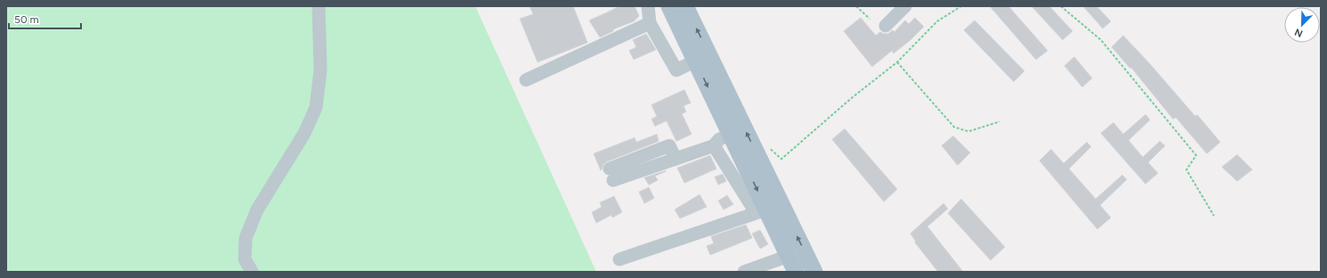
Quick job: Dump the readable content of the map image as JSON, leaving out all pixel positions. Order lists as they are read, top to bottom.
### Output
{
  "scale_bar": "50 m",
  "north": "bottom left"
}
